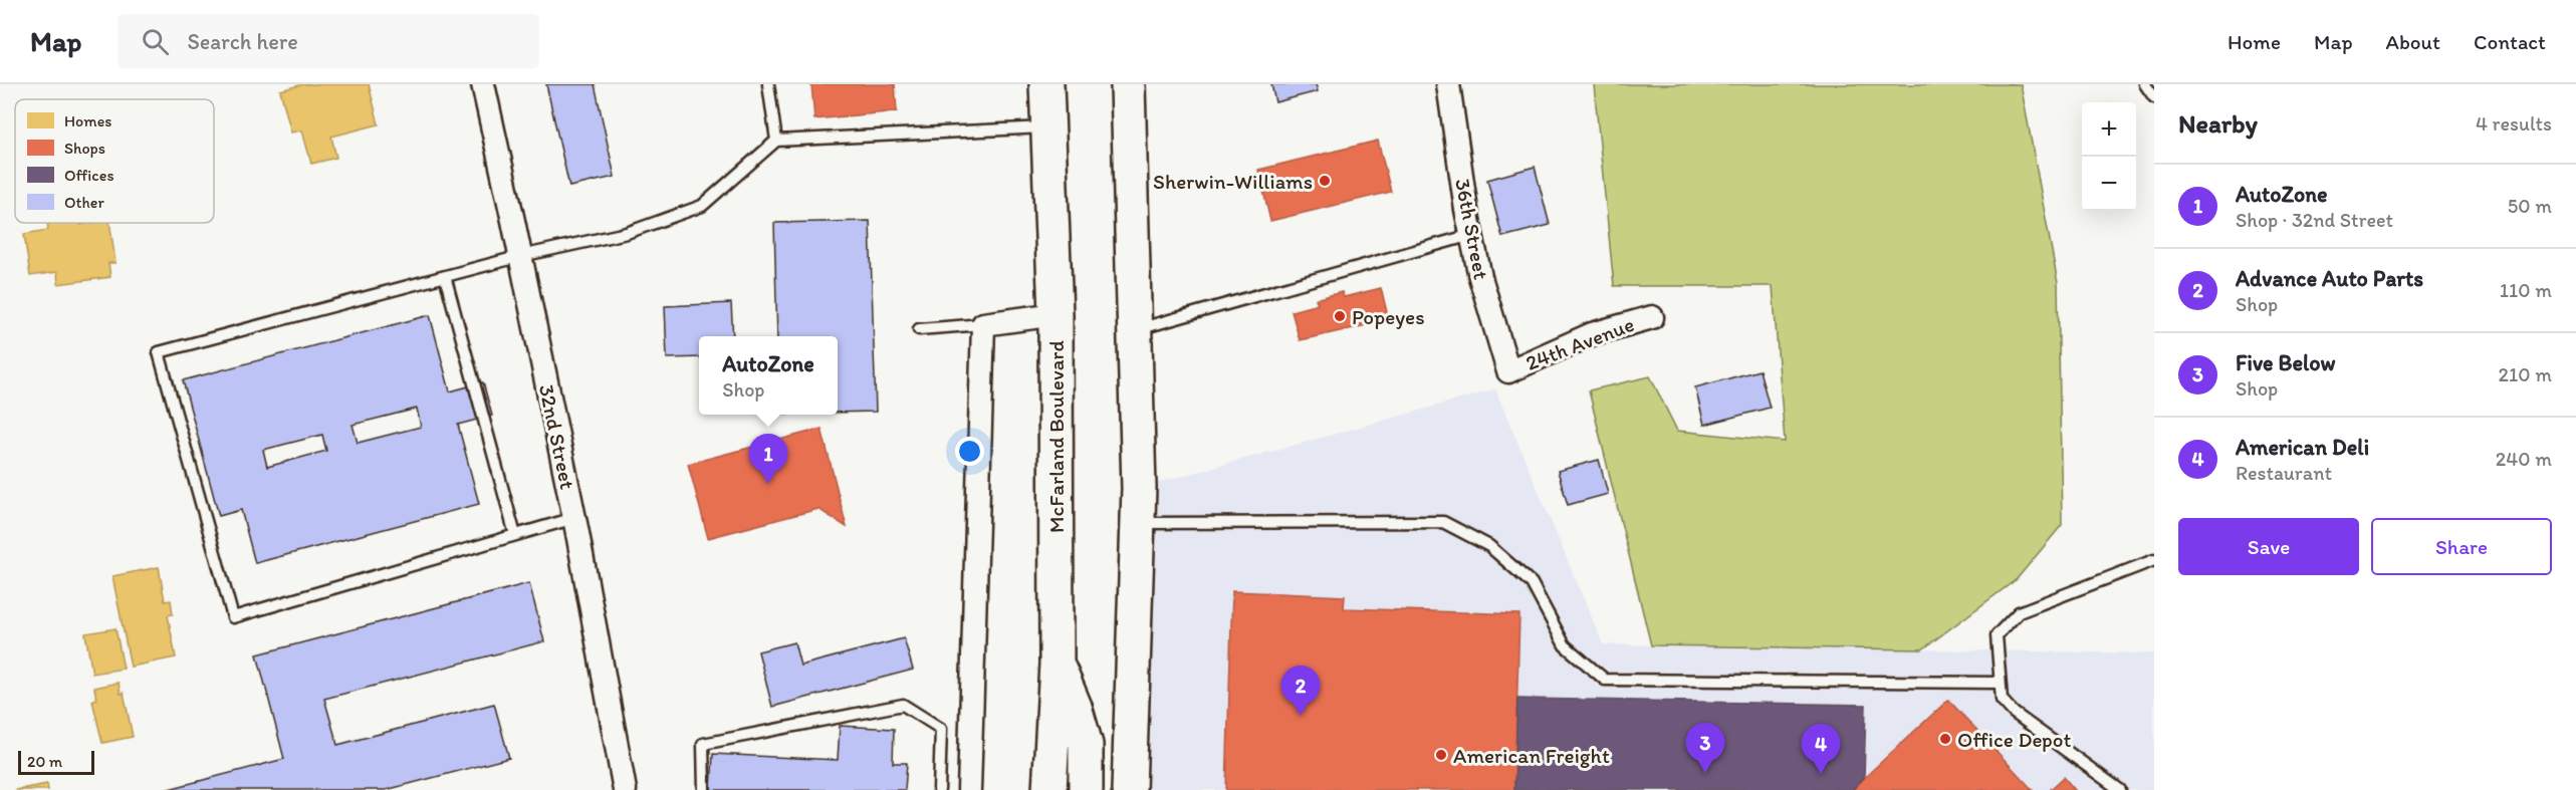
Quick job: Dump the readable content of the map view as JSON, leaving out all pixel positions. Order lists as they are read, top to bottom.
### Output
{
  "streets": {
    "highway": ["McFarland Boulevard"],
    "street": ["36th Street", "24th Avenue", "32nd Street"]
  },
  "crossings": [
    ["36th Street", "24th Avenue"]
  ],
  "places": [
    "Sherwin-Williams",
    "Popeyes",
    "Office Depot",
    "American Freight"
  ],
  "legend": [
    "Homes",
    "Shops",
    "Offices",
    "Other"
  ],
  "scale_bar": "20 m",
  "page": {
    "header": "Map",
    "search": "Search here",
    "nav": [
      "Home",
      "Map",
      "About",
      "Contact"
    ],
    "heading": ["Nearby", "4 results"],
    "map_buttons": ["+", "−"],
    "list": [
      {
        "mark": "1",
        "name": "AutoZone",
        "note": "Shop · 32nd Street",
        "value": "50 m"
      },
      {
        "mark": "2",
        "name": "Advance Auto Parts",
        "note": "Shop",
        "value": "110 m"
      },
      {
        "mark": "3",
        "name": "Five Below",
        "note": "Shop",
        "value": "210 m"
      },
      {
        "mark": "4",
        "name": "American Deli",
        "note": "Restaurant",
        "value": "240 m"
      }
    ],
    "popup": ["AutoZone", "Shop"],
    "pins": [
      "1",
      "2",
      "3",
      "4"
    ],
    "buttons": ["Save", "Share"],
    "scale": "20 m"
  }
}
